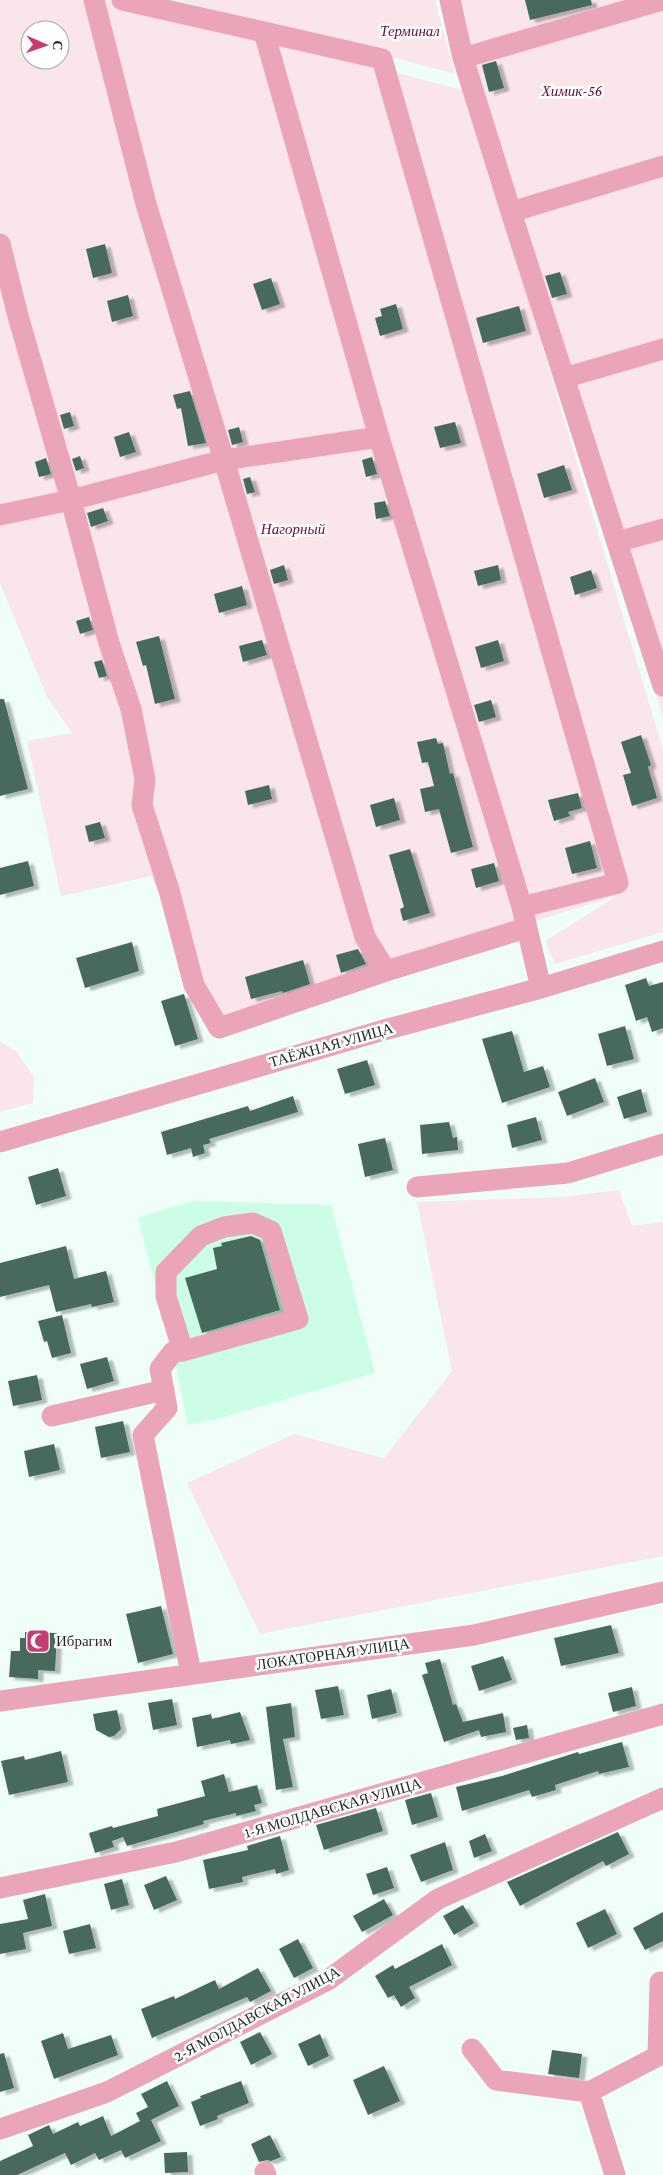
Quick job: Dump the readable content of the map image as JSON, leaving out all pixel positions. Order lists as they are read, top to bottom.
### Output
{
  "streets": {
    "street": [
      "ТАЁЖНАЯ УЛИЦА",
      "ЛОКАТОРНАЯ УЛИЦА",
      "1-Я МОЛДАВСКАЯ УЛИЦА",
      "2-Я МОЛДАВСКАЯ УЛИЦА"
    ]
  },
  "parks": ["Терминал", "Химик-56", "Нагорный"],
  "places": {
    "mosque": ["Ибрагим"]
  },
  "north": "right"
}
